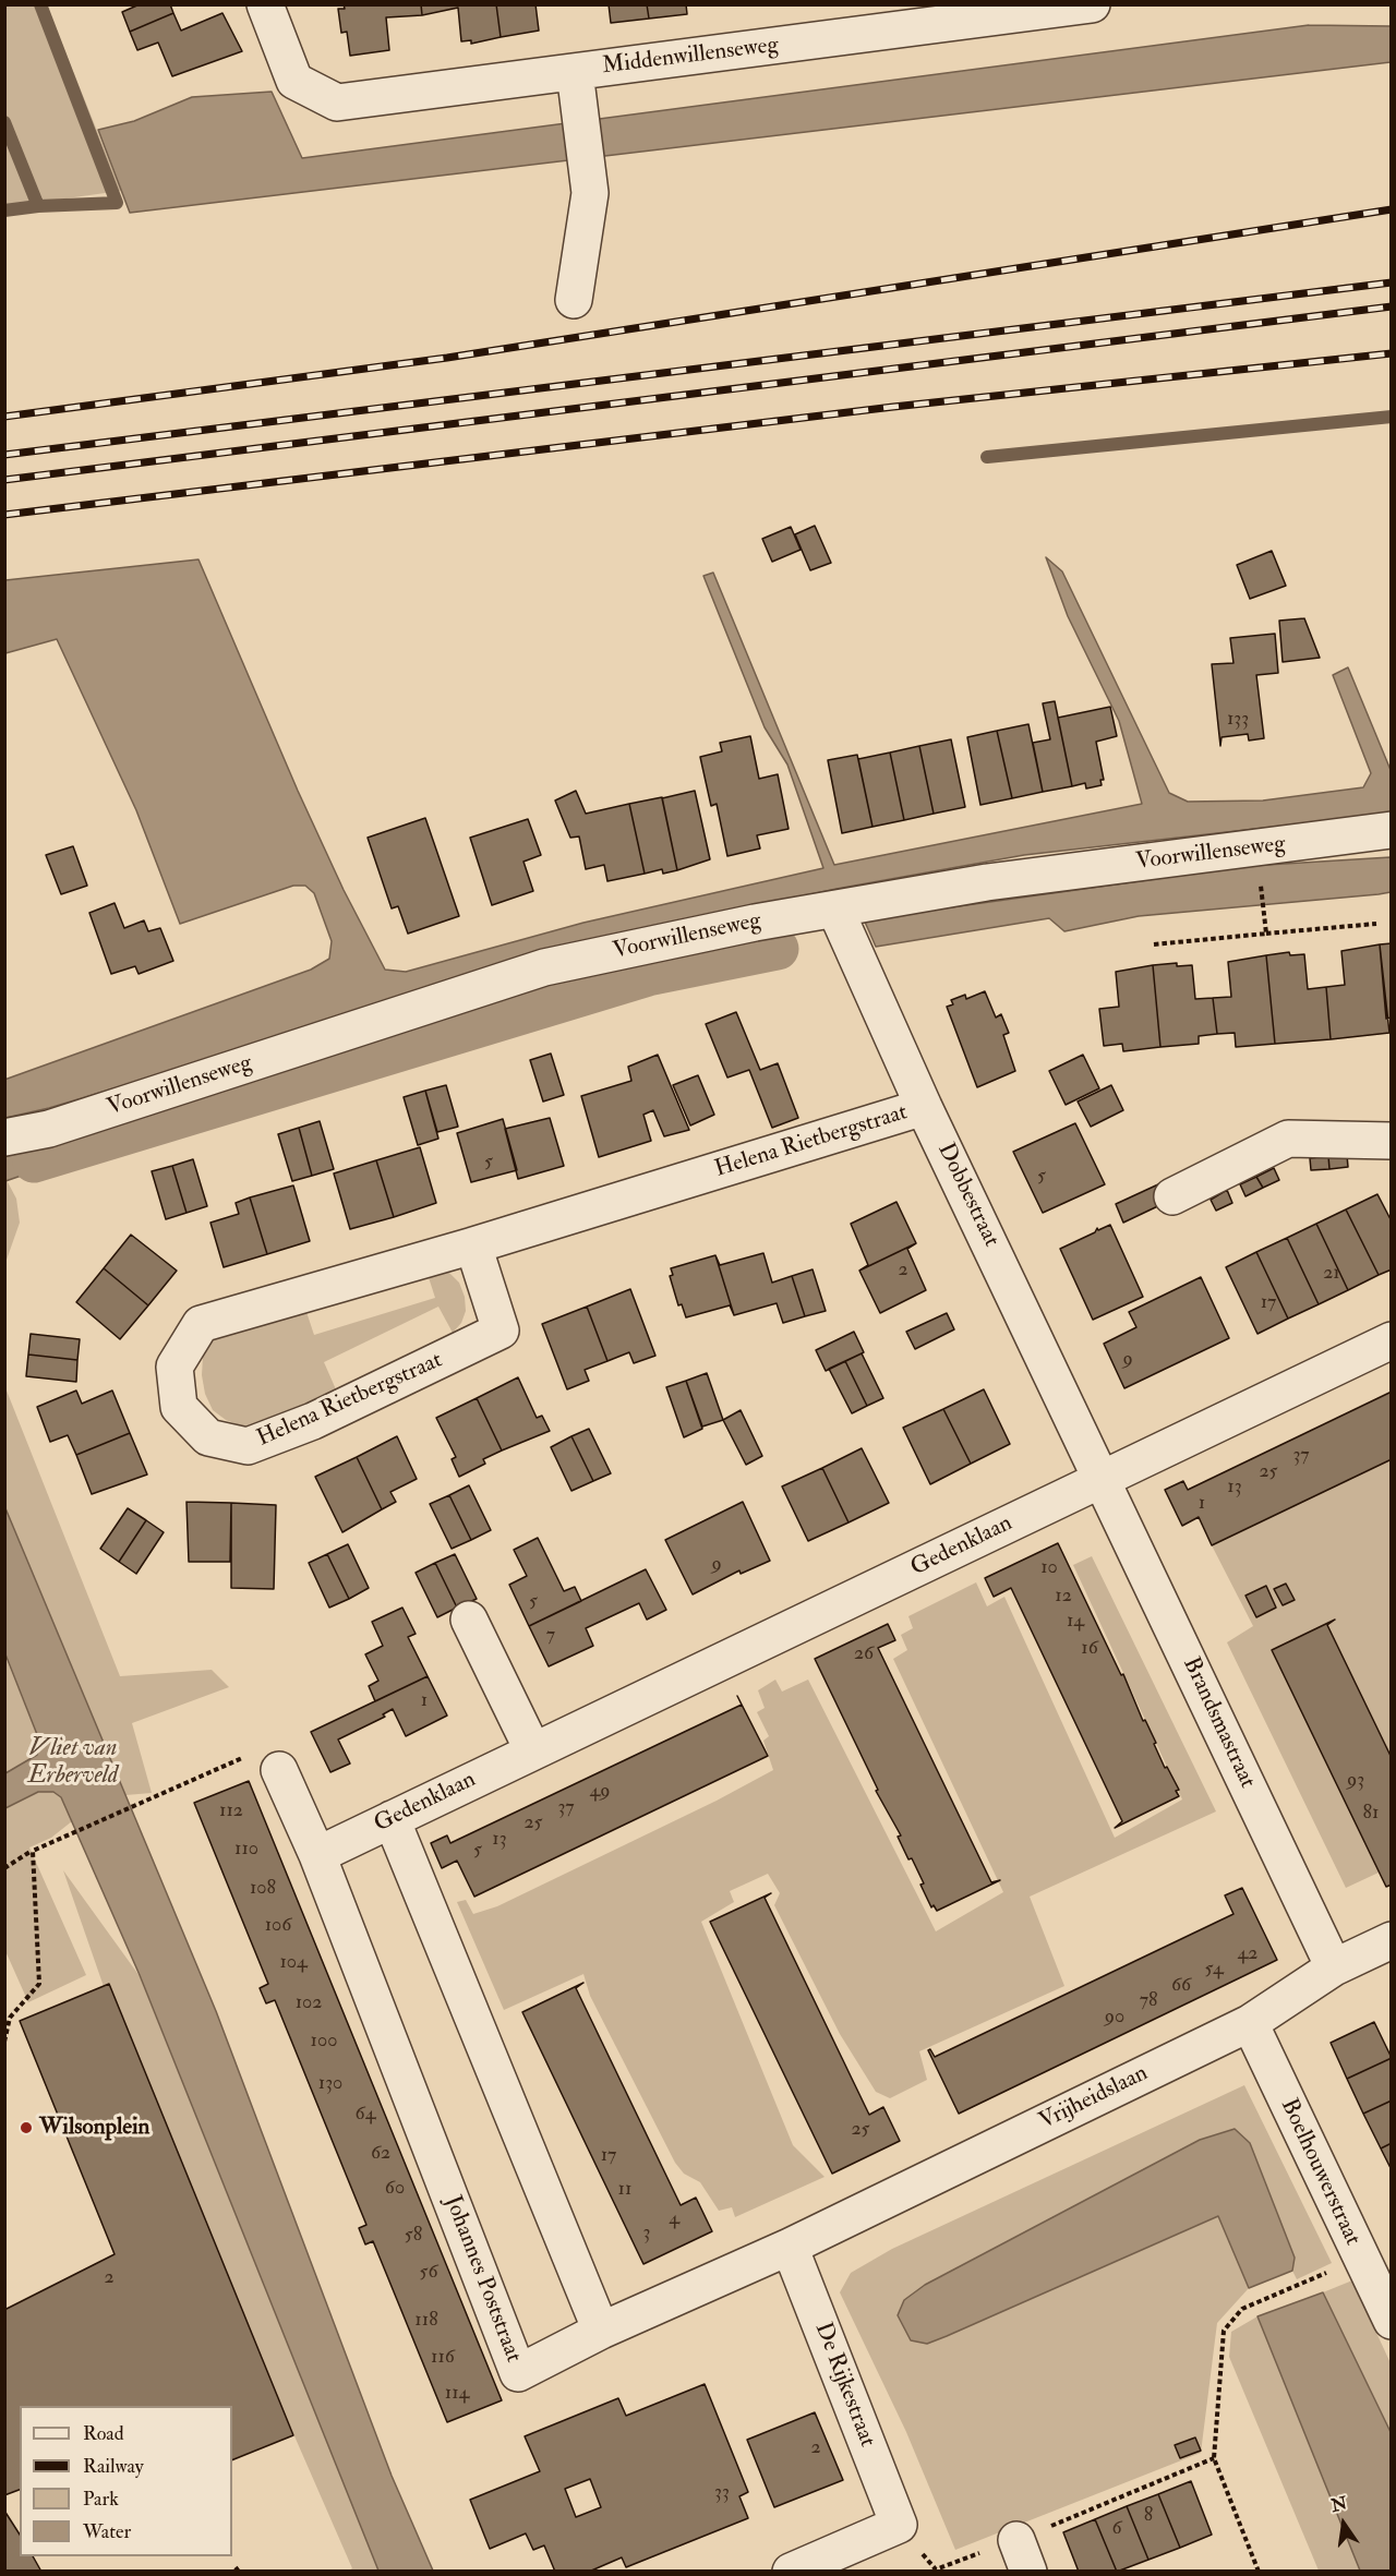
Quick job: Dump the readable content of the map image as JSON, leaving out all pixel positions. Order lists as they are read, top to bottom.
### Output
{
  "streets": {
    "street": [
      "Middenwillenseweg",
      "Voorwillenseweg",
      "Helena Rietbergstraat",
      "Dobbestraat",
      "Gedenklaan",
      "Brandsmastraat",
      "Vrijheidslaan",
      "Boelhouwerstraat",
      "Johannes Poststraat",
      "De Rijkestraat"
    ]
  },
  "crossings": [
    ["Voorwillenseweg", "Dobbestraat"],
    ["Helena Rietbergstraat", "Dobbestraat"],
    ["Dobbestraat", "Gedenklaan"],
    ["Dobbestraat", "Brandsmastraat"],
    ["Gedenklaan", "Brandsmastraat"],
    ["Gedenklaan", "Johannes Poststraat"],
    ["Brandsmastraat", "Vrijheidslaan"],
    ["Vrijheidslaan", "Boelhouwerstraat"],
    ["Vrijheidslaan", "Johannes Poststraat"],
    ["Vrijheidslaan", "De Rijkestraat"]
  ],
  "water": ["Vliet van Erberveld"],
  "places": ["Wilsonplein"],
  "house_numbers": [
    "133",
    "5",
    "5",
    "2",
    "21",
    "17",
    "9",
    "37",
    "25",
    "13",
    "1",
    "9",
    "10",
    "12",
    "5",
    "14",
    "7",
    "16",
    "26",
    "1",
    "93",
    "49",
    "37",
    "112",
    "81",
    "25",
    "13",
    "110",
    "5",
    "108",
    "106",
    "42",
    "104",
    "54",
    "66",
    "78",
    "102",
    "90",
    "100",
    "130",
    "64",
    "25",
    "62",
    "17",
    "60",
    "11",
    "4",
    "3",
    "58",
    "56",
    "2",
    "118",
    "116",
    "114",
    "2",
    "33",
    "8",
    "6"
  ],
  "legend": [
    "Road",
    "Railway",
    "Park",
    "Water"
  ],
  "north": "top"
}
